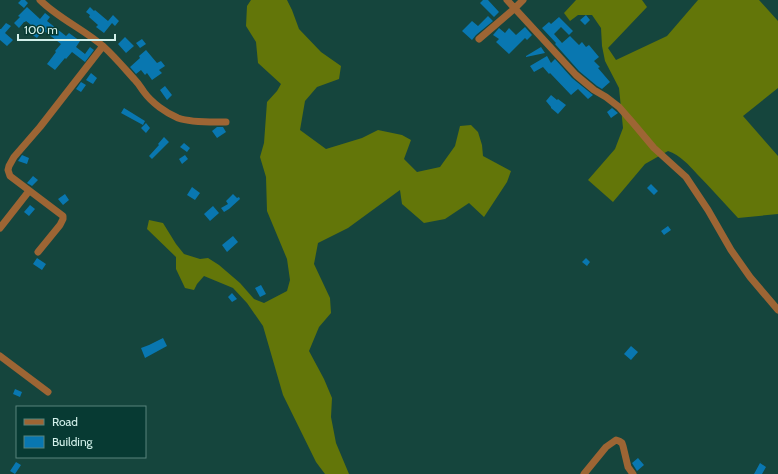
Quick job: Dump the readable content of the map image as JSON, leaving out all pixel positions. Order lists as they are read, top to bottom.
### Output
{
  "legend": ["Road", "Building"],
  "scale_bar": "100 m"
}
